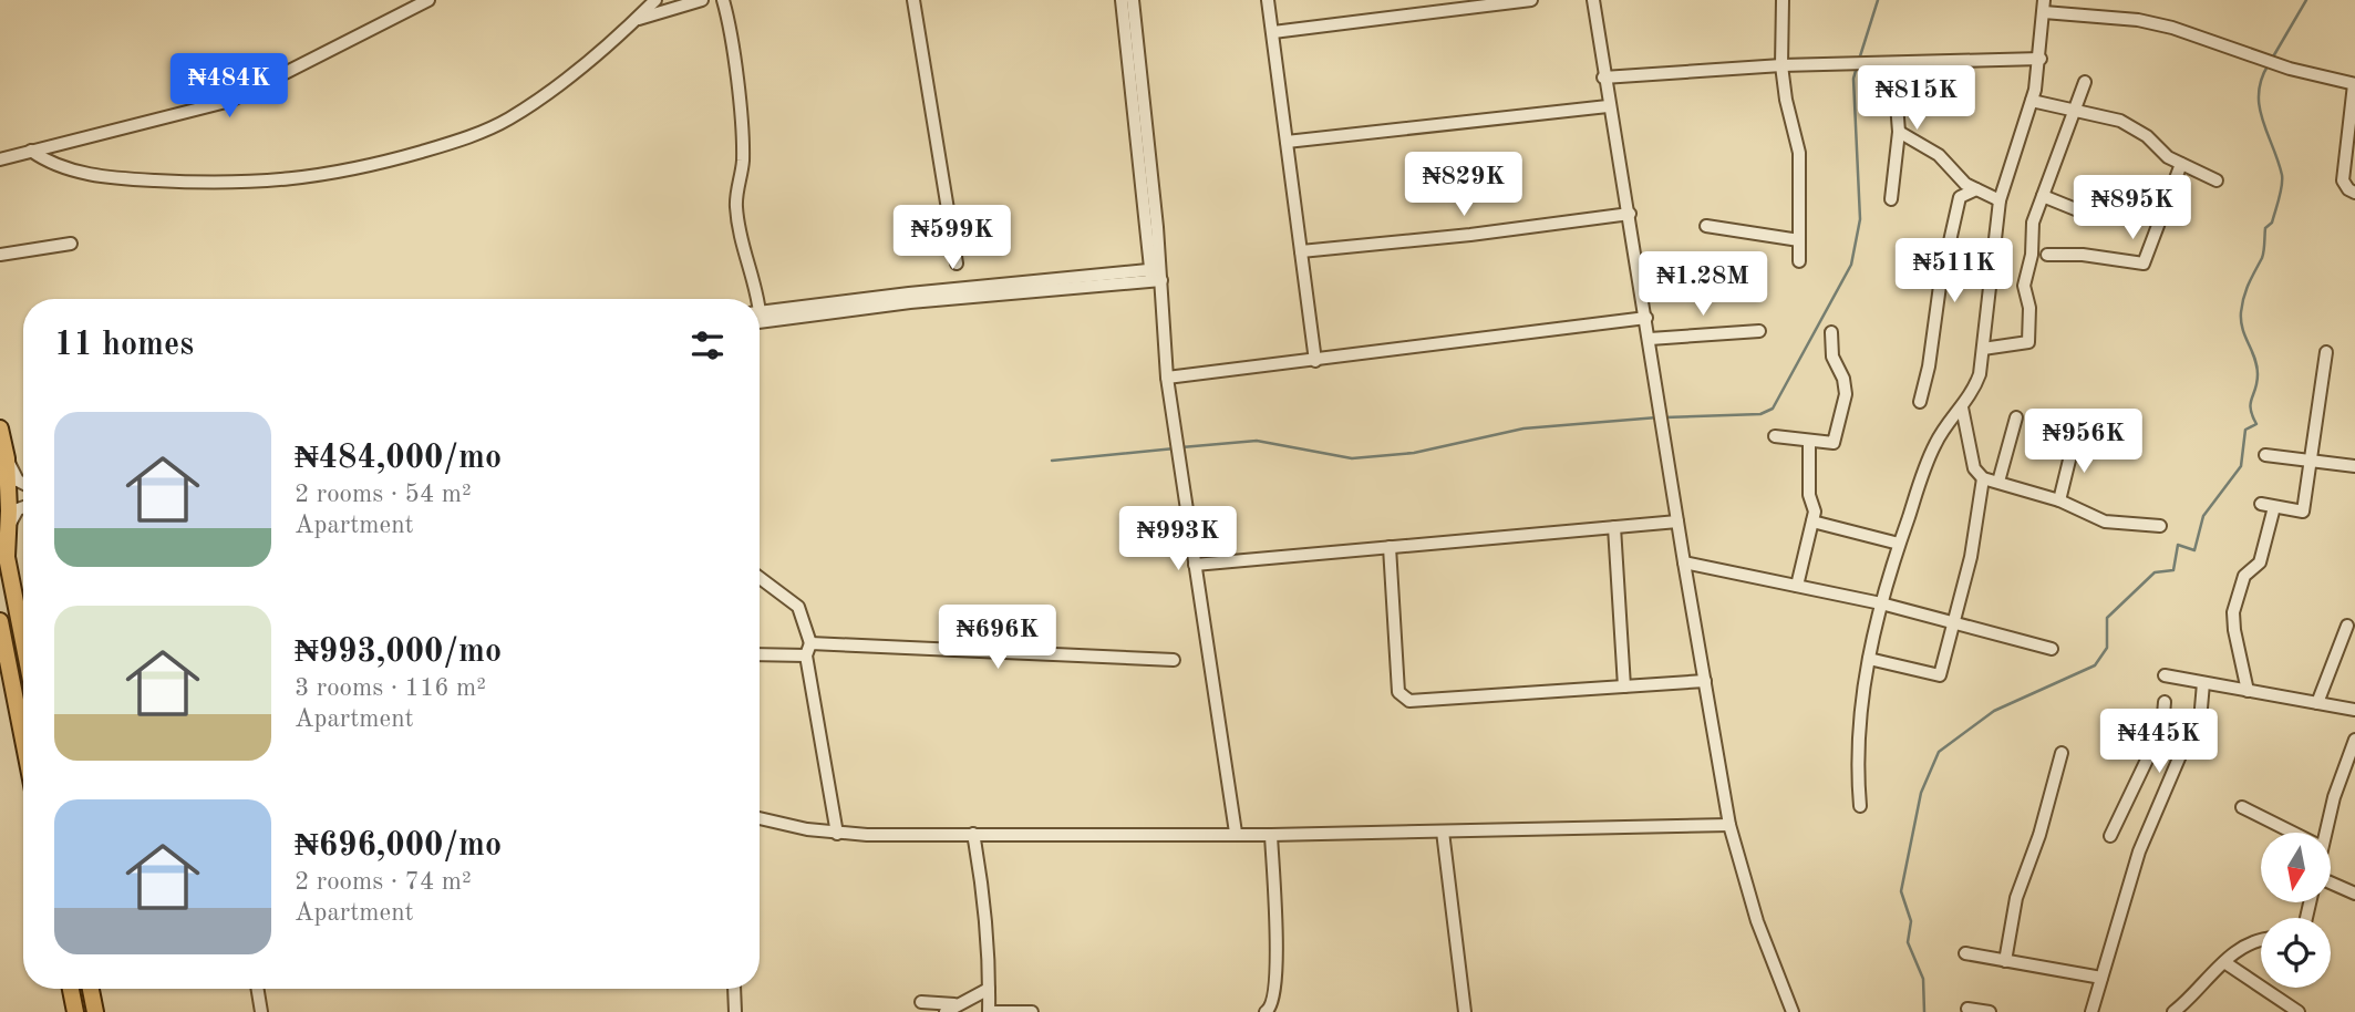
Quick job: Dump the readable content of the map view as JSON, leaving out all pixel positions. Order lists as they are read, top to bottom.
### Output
{
  "north": "bottom",
  "page": {
    "price": [
      "₦484K",
      "₦815K",
      "₦829K",
      "₦895K",
      "₦599K",
      "₦511K",
      "₦1.28M",
      "₦956K",
      "₦993K",
      "₦696K",
      "₦445K"
    ],
    "heading": "11 homes",
    "list": [
      {
        "name": "₦484,000/mo",
        "note": "2 rooms · 54 m² · Apartment"
      },
      {
        "name": "₦993,000/mo",
        "note": "3 rooms · 116 m² · Apartment"
      },
      {
        "name": "₦696,000/mo",
        "note": "2 rooms · 74 m² · Apartment"
      }
    ]
  }
}
